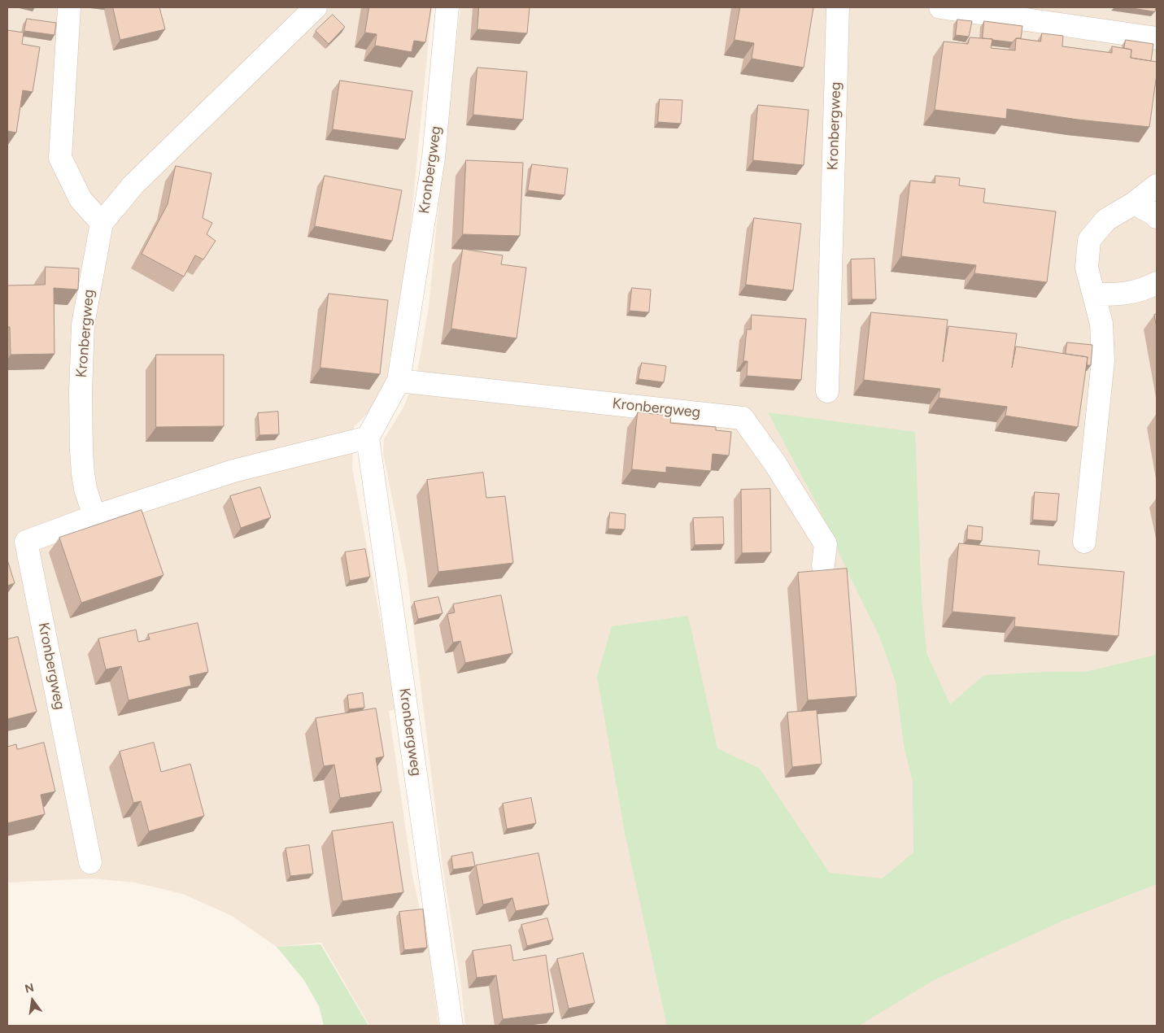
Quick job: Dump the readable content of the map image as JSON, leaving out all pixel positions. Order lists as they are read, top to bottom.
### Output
{
  "streets": {
    "street": ["Kronbergweg"]
  },
  "north": "top"
}
